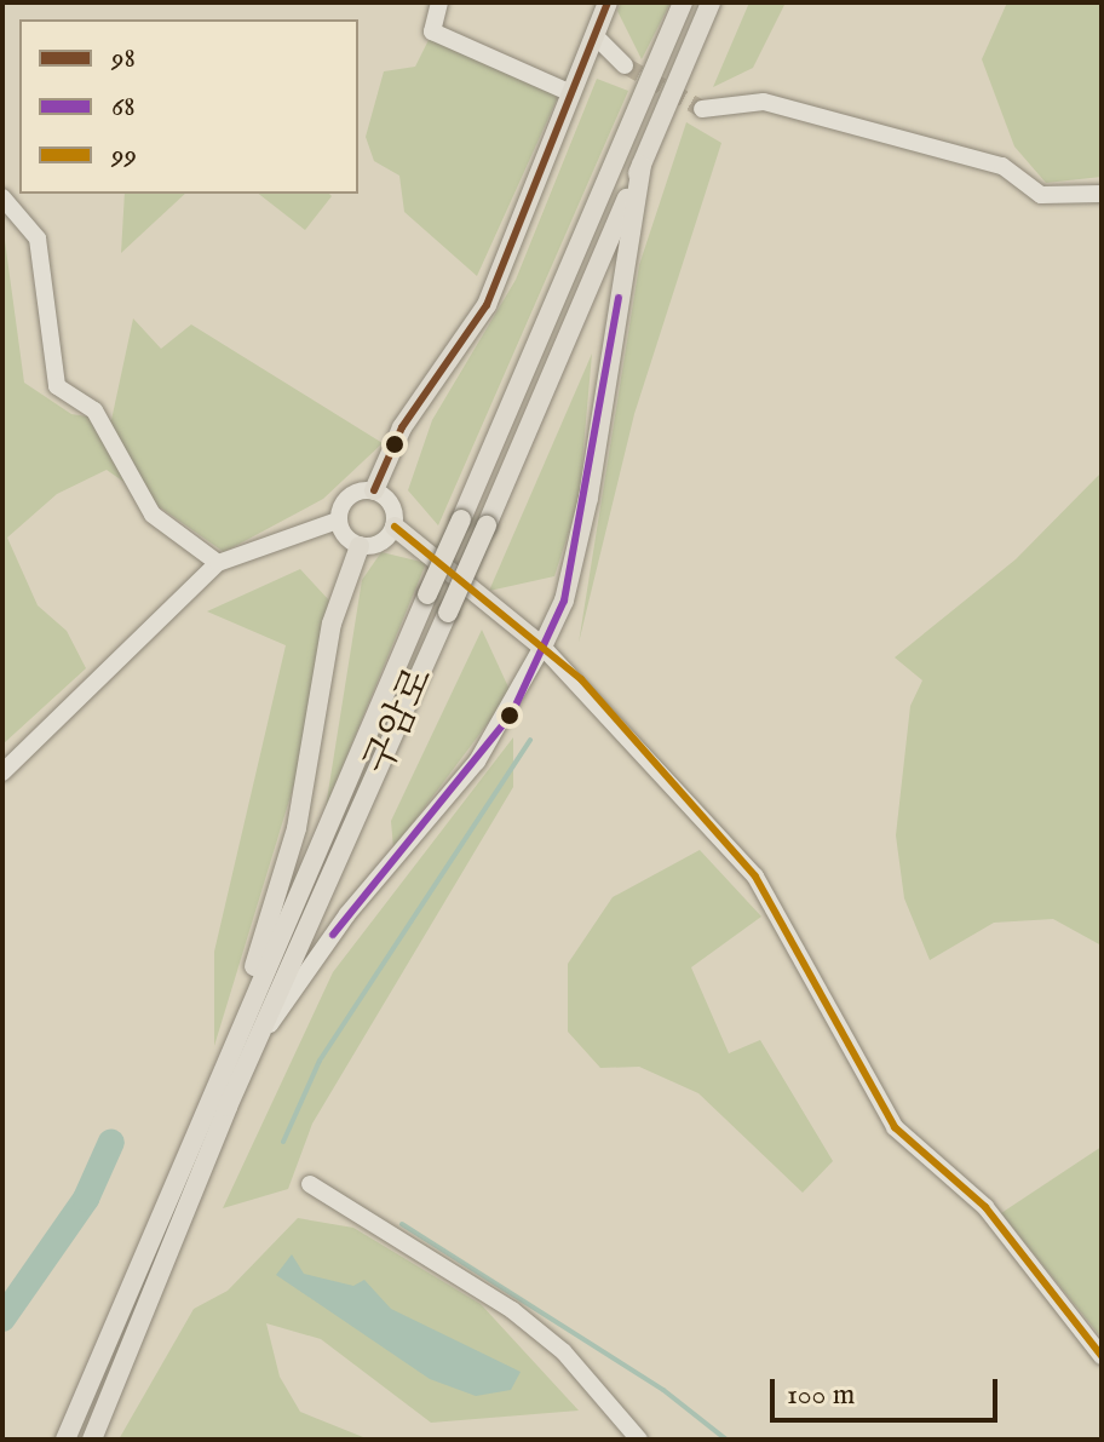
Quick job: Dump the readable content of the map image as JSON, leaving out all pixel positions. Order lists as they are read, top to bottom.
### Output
{
  "streets": {
    "main road": ["구암로"]
  },
  "lines": ["transit line 98", "transit line 68", "transit line 99"],
  "legend": ["98", "68", "99"],
  "scale_bar": "100 m"
}
